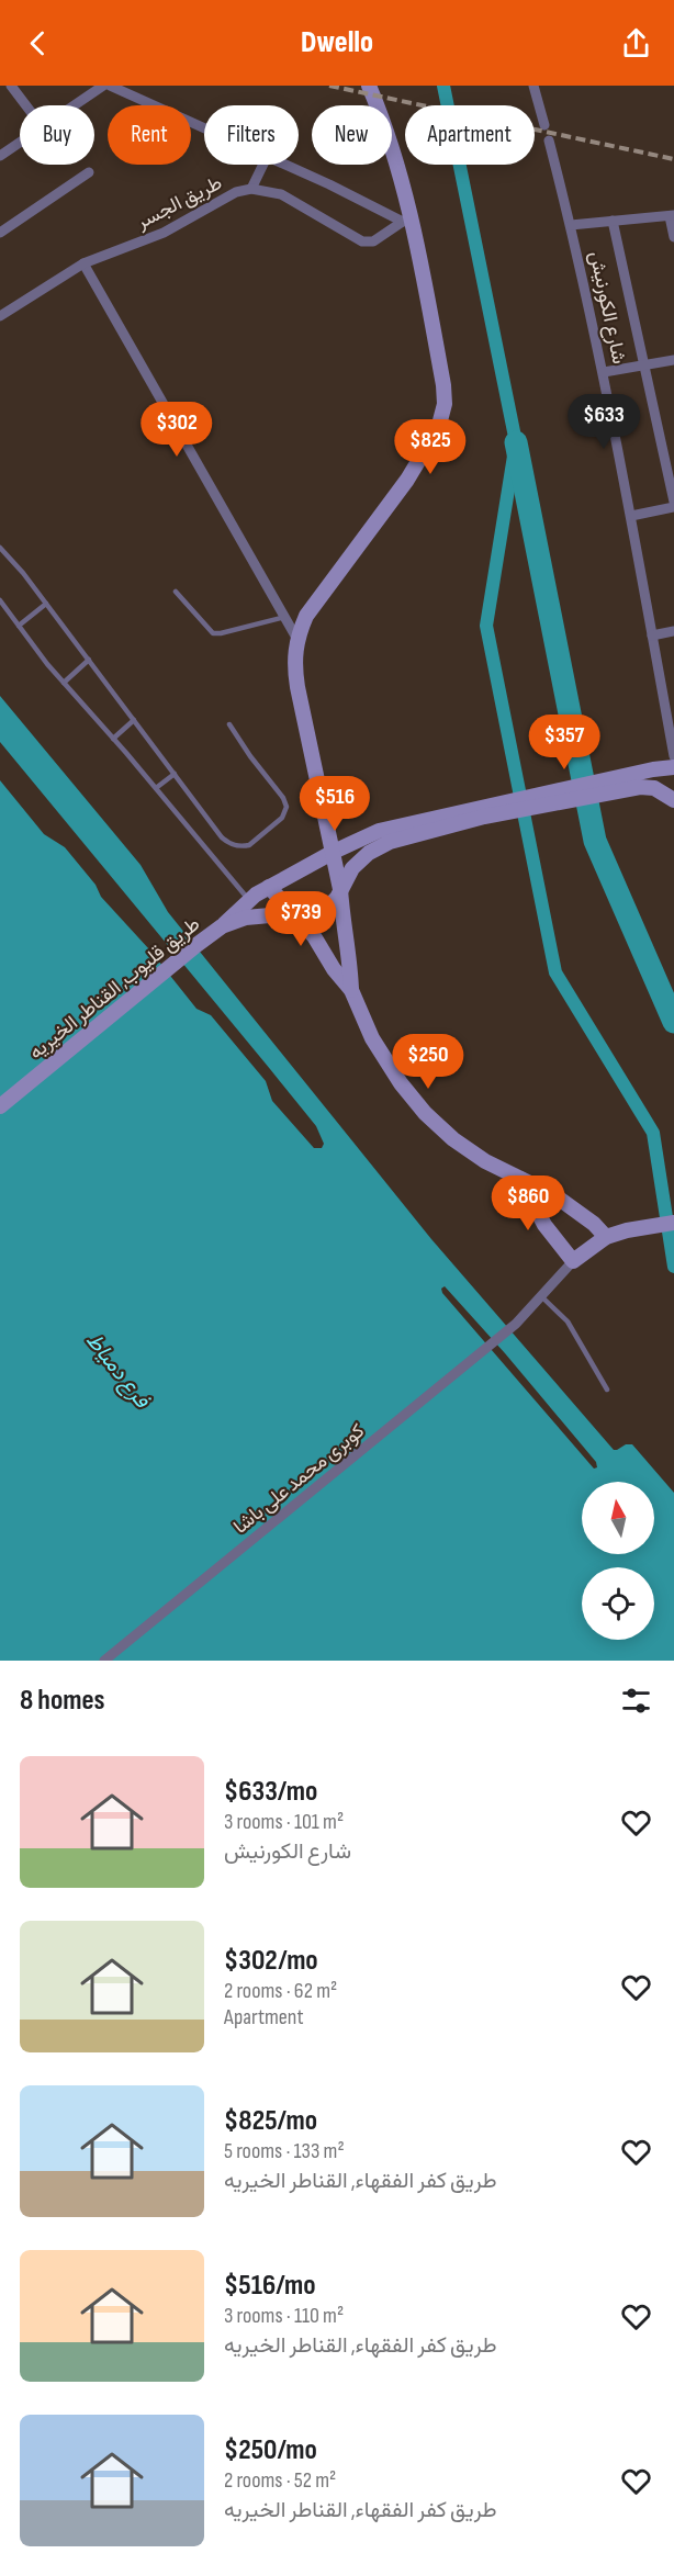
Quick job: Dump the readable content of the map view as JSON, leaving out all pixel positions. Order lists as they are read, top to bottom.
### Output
{
  "streets": {
    "street": [
      "طريق الجسر",
      "شارع الكورنيش",
      "طريق قليوب, القناطر الخيريه",
      "كوبرى محمد على باشا"
    ]
  },
  "water": ["فرع دمياط"],
  "north": "top",
  "page": {
    "header": "Dwello",
    "chip": [
      "Buy",
      "Rent",
      "Filters",
      "New",
      "Apartment"
    ],
    "price": [
      "$633",
      "$302",
      "$825",
      "$357",
      "$516",
      "$739",
      "$250",
      "$860"
    ],
    "heading": "8 homes",
    "list": [
      {
        "name": "$633/mo",
        "note": "3 rooms · 101 m² · شارع الكورنيش"
      },
      {
        "name": "$302/mo",
        "note": "2 rooms · 62 m² · Apartment"
      },
      {
        "name": "$825/mo",
        "note": "5 rooms · 133 m² · طريق كفر الفقهاء, القناطر الخيريه"
      },
      {
        "name": "$516/mo",
        "note": "3 rooms · 110 m² · طريق كفر الفقهاء, القناطر الخيريه"
      },
      {
        "name": "$250/mo",
        "note": "2 rooms · 52 m² · طريق كفر الفقهاء, القناطر الخيريه"
      }
    ]
  }
}
